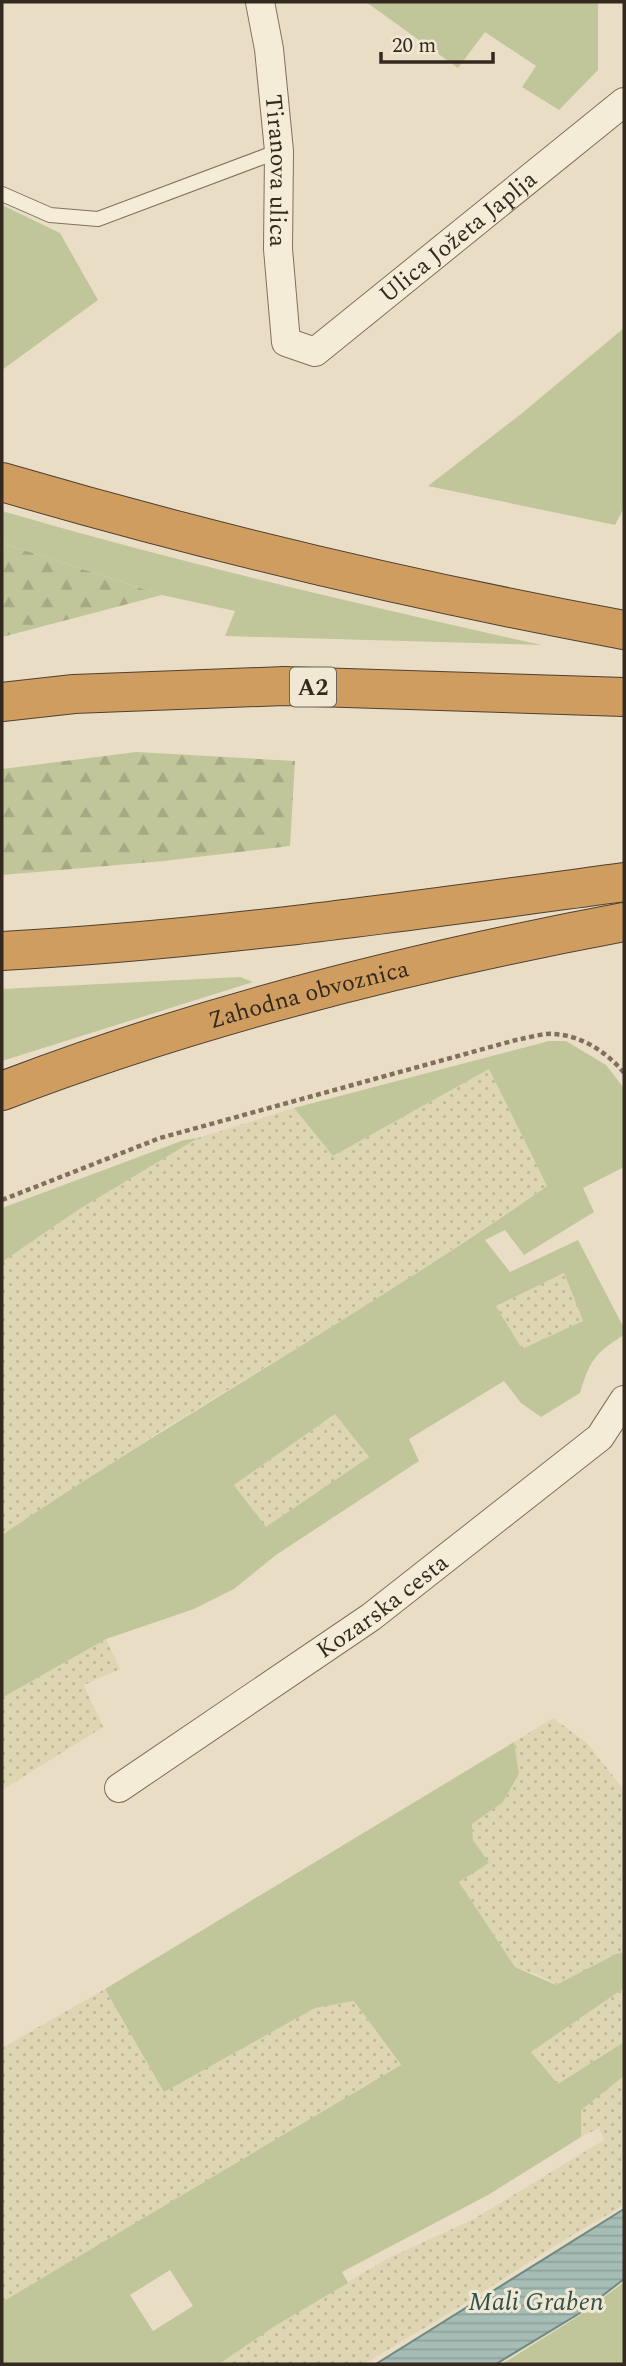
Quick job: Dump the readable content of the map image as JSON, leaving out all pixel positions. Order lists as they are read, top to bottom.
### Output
{
  "streets": {
    "highway": ["A2", "Zahodna obvoznica"],
    "street": ["Tiranova ulica", "Ulica Jožeta Japlja", "Kozarska cesta"]
  },
  "crossings": [
    ["Tiranova ulica", "Ulica Jožeta Japlja"]
  ],
  "water": ["Mali Graben"],
  "scale_bar": "20 m"
}
